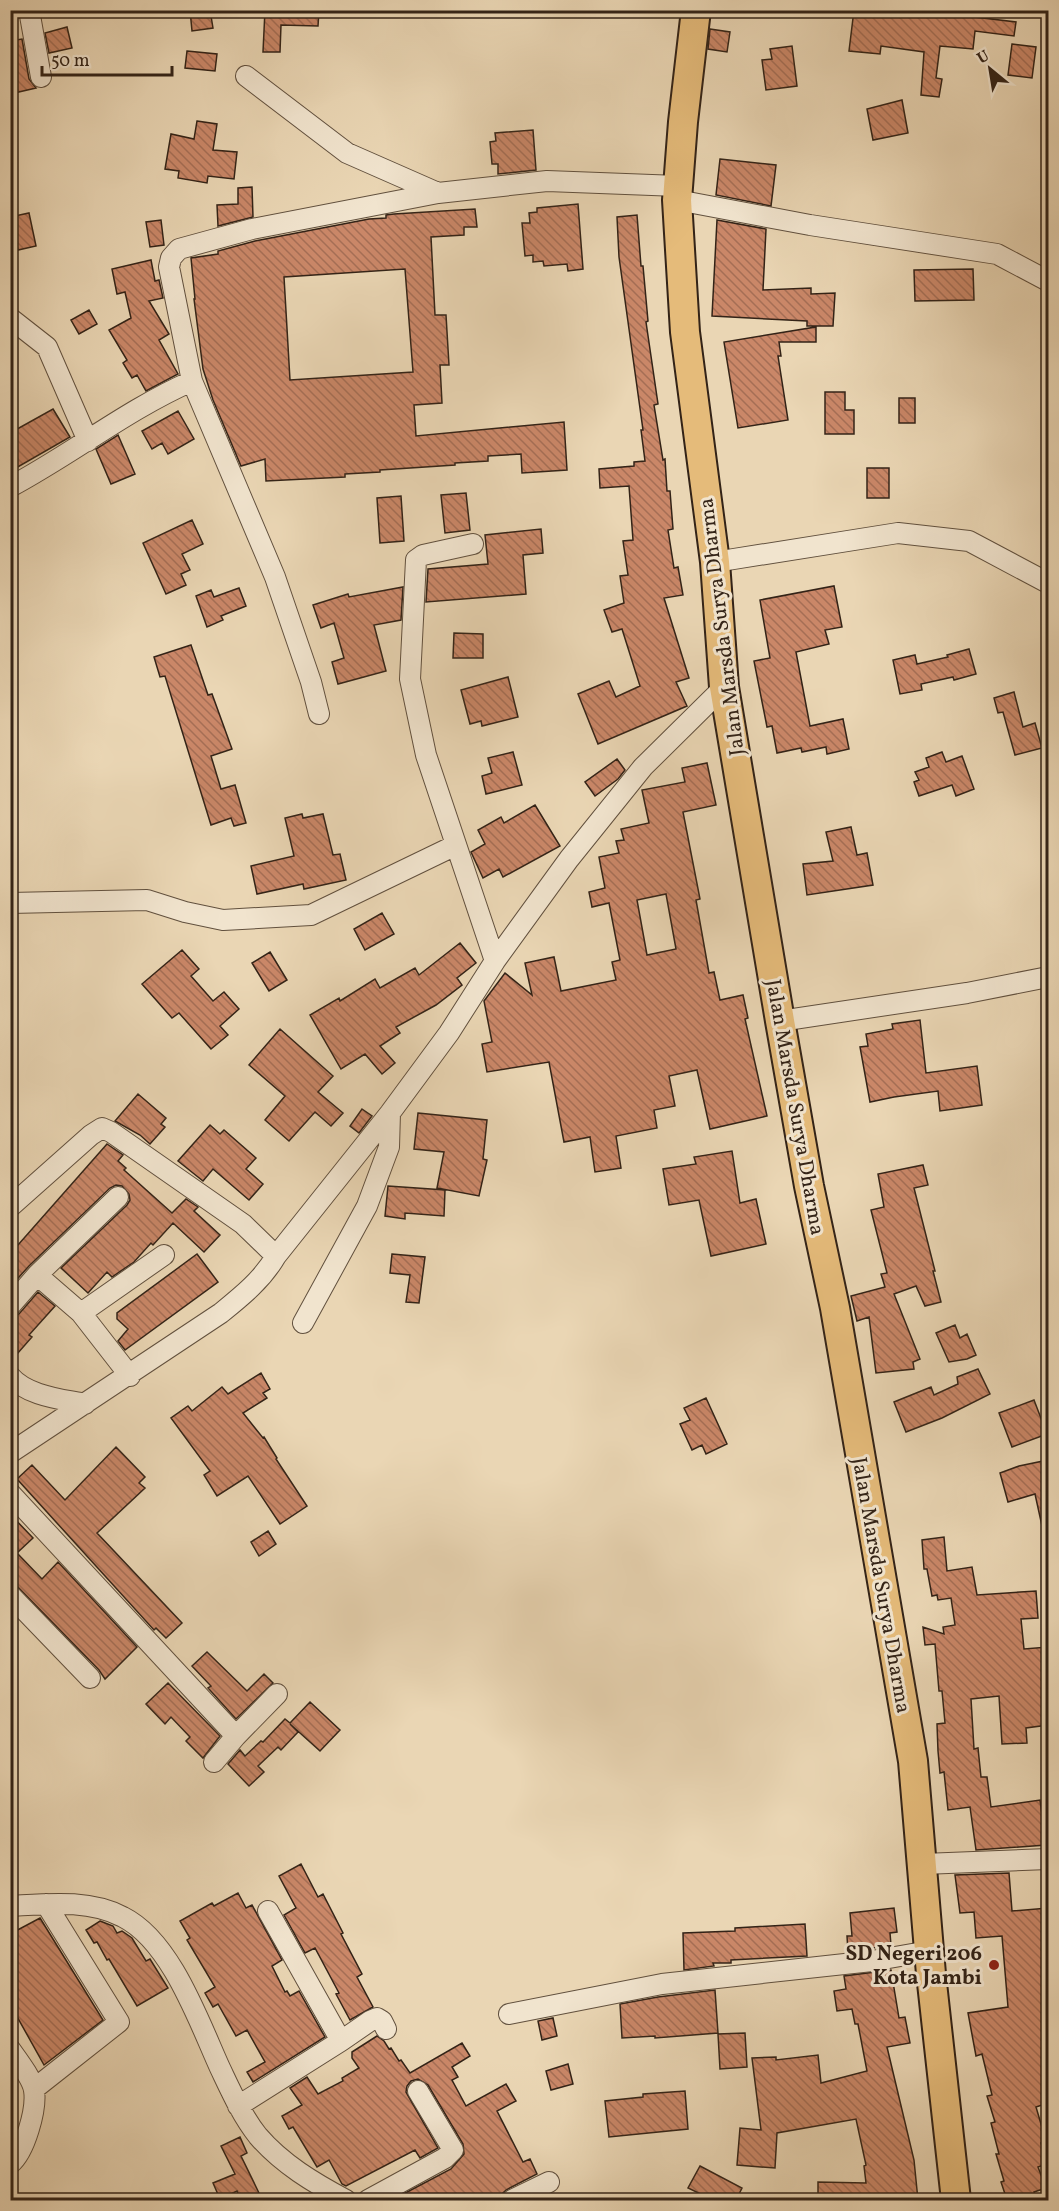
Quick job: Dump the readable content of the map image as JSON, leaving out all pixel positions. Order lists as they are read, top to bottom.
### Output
{
  "streets": {
    "highway": ["Jalan Marsda Surya Dharma"]
  },
  "places": ["SD Negeri 206 Kota Jambi"],
  "scale_bar": "50 m",
  "north": "top left"
}
